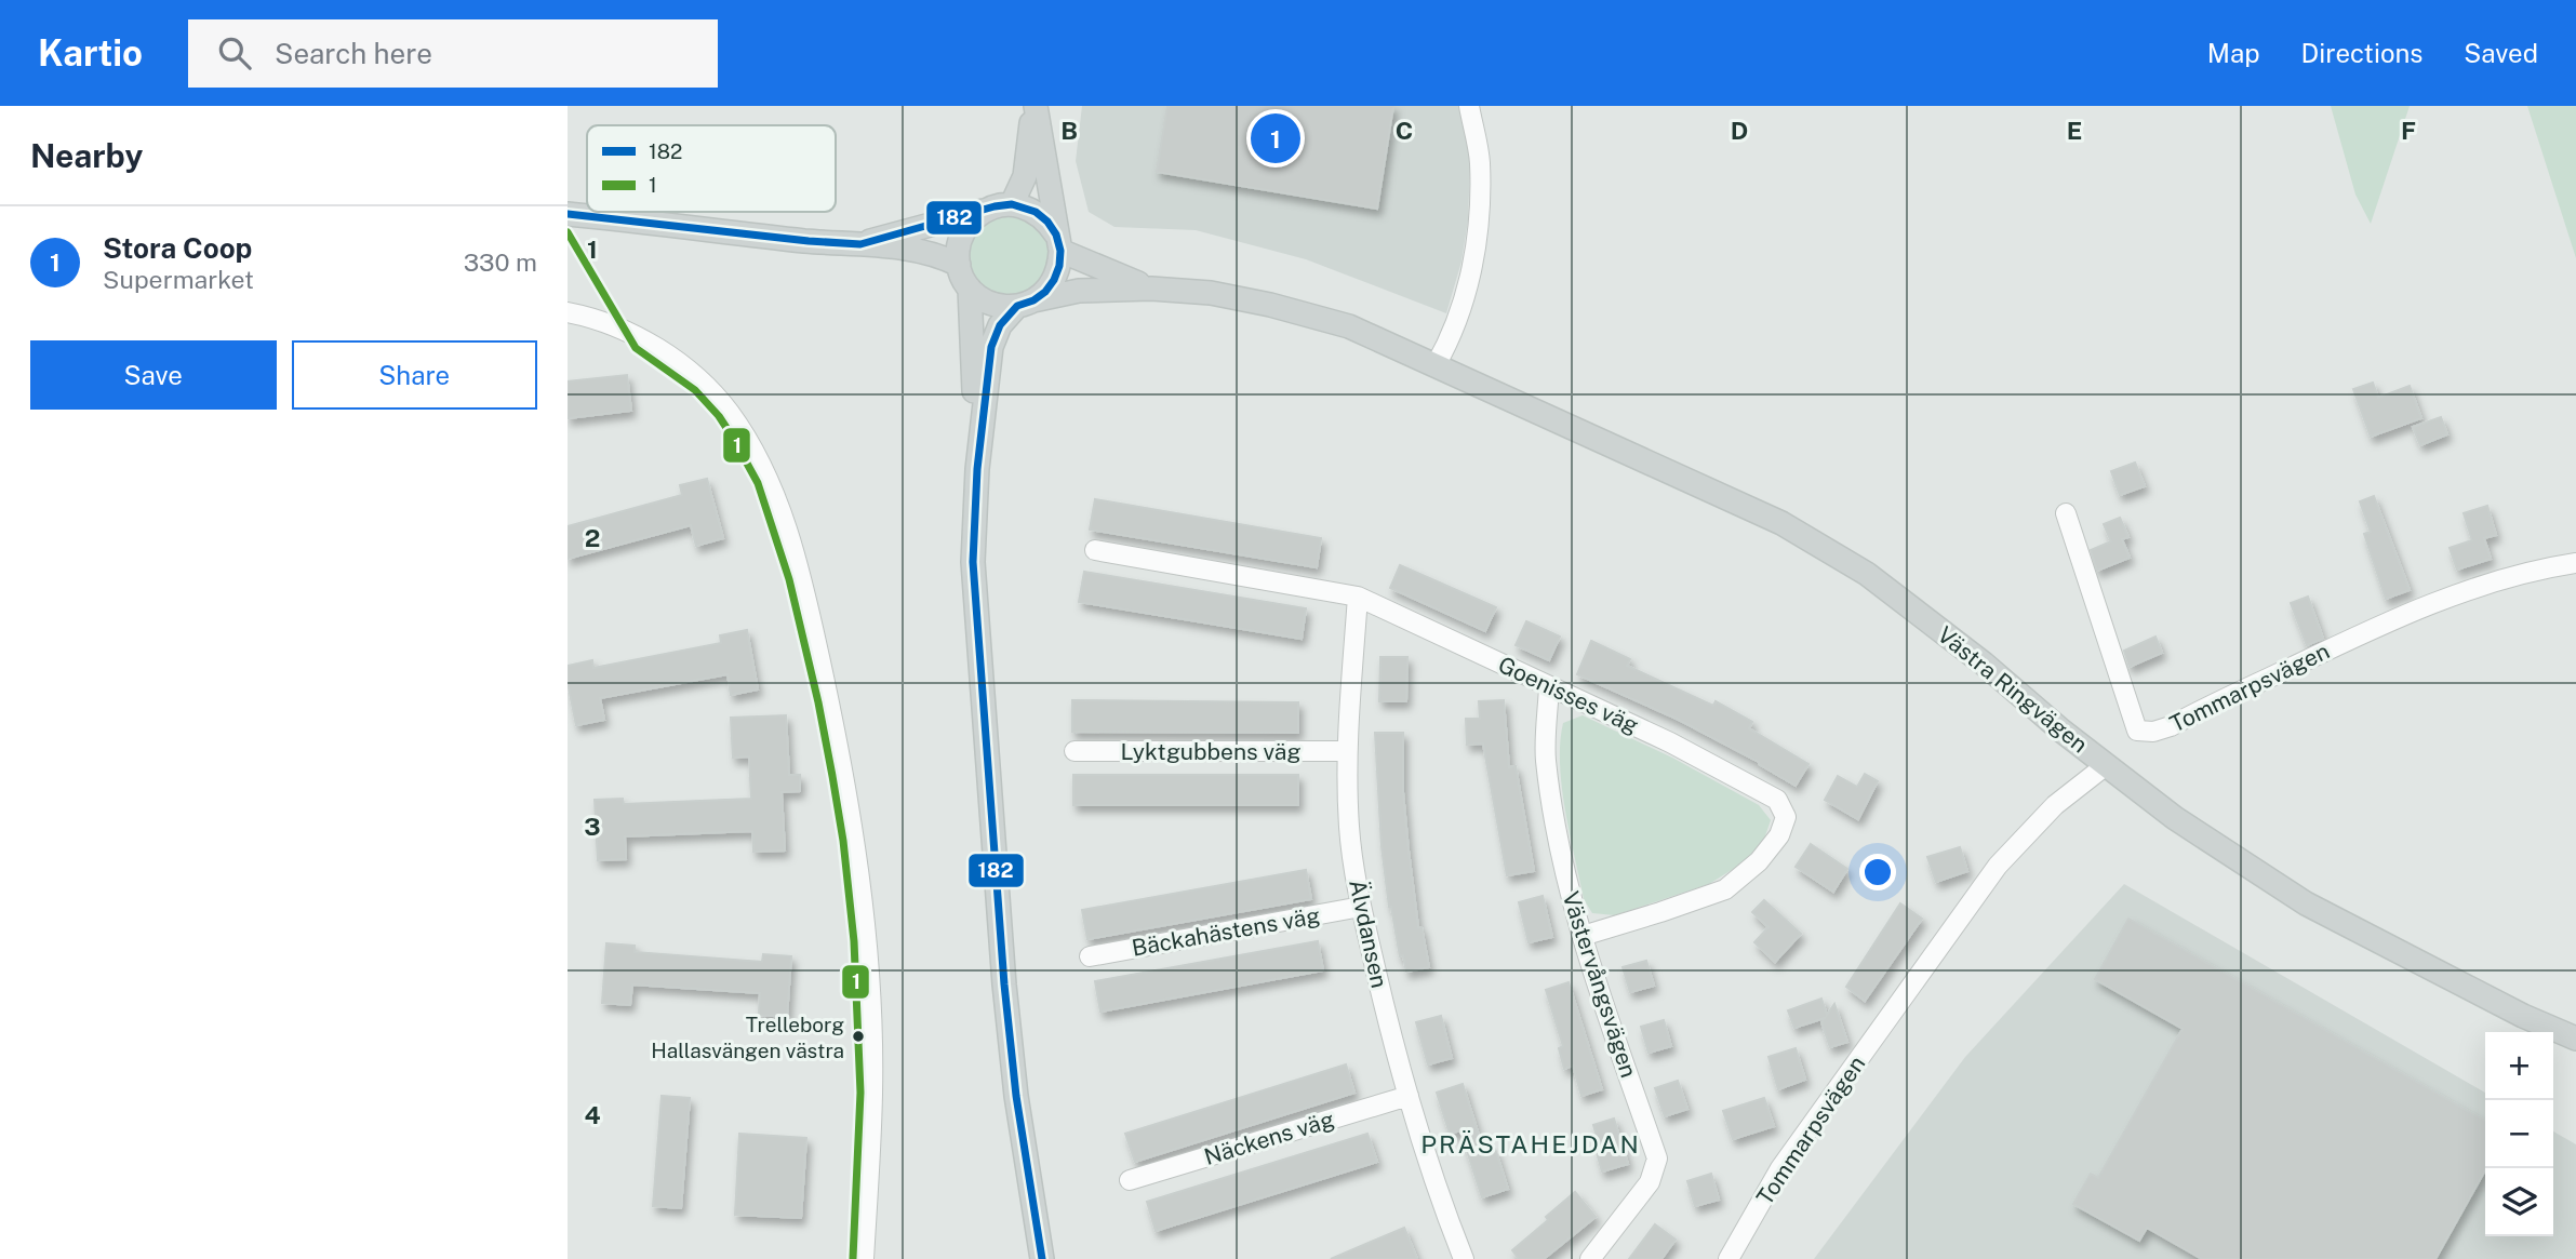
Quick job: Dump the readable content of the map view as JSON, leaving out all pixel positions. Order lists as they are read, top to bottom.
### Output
{
  "streets": {
    "main road": ["Västra Ringvägen"],
    "street": [
      "Tommarpsvägen",
      "Goenisses väg",
      "Lyktgubbens väg",
      "Bäckahästens väg",
      "Älvdansen",
      "Västervångsvägen",
      "Näckens väg"
    ]
  },
  "crossings": [
    ["Tommarpsvägen", "Västra Ringvägen"],
    ["Goenisses väg", "Älvdansen"],
    ["Goenisses väg", "Västervångsvägen"],
    ["Lyktgubbens väg", "Älvdansen"],
    ["Bäckahästens väg", "Älvdansen"],
    ["Älvdansen", "Näckens väg"]
  ],
  "districts": ["PRÄSTAHEJDAN"],
  "places": ["Trelleborg Hallasvängen västra"],
  "lines": ["transit line 182", "transit line 1"],
  "legend": ["182", "1"],
  "page": {
    "header": "Kartio",
    "search": "Search here",
    "nav": ["Map", "Directions", "Saved"],
    "heading": "Nearby",
    "pins": "1",
    "list": [
      {
        "mark": "1",
        "name": "Stora Coop",
        "note": "Supermarket",
        "value": "330 m"
      }
    ],
    "buttons": ["Save", "Share"],
    "map_buttons": ["+", "−"]
  },
  "grid": {
    "columns": [
      "B",
      "C",
      "D",
      "E",
      "F"
    ],
    "rows": [
      "1",
      "2",
      "3",
      "4"
    ]
  }
}
